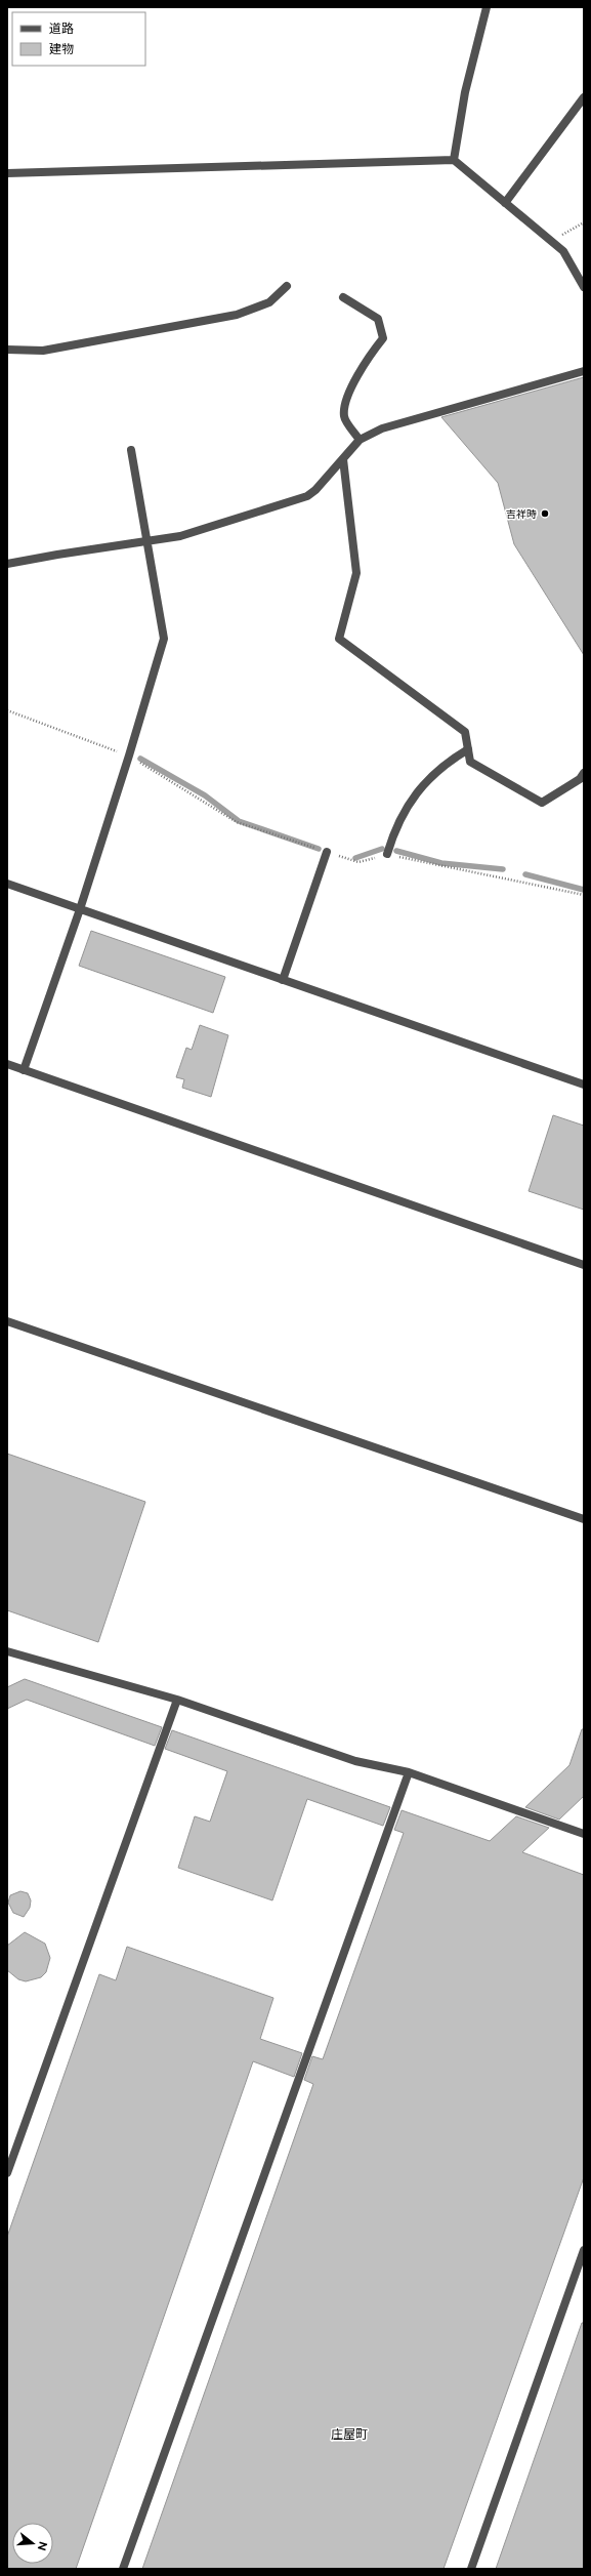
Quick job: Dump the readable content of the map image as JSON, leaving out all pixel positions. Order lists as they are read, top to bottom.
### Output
{
  "districts": ["庄屋町"],
  "places": ["吉祥時"],
  "legend": ["道路", "建物"],
  "north": "right"
}
